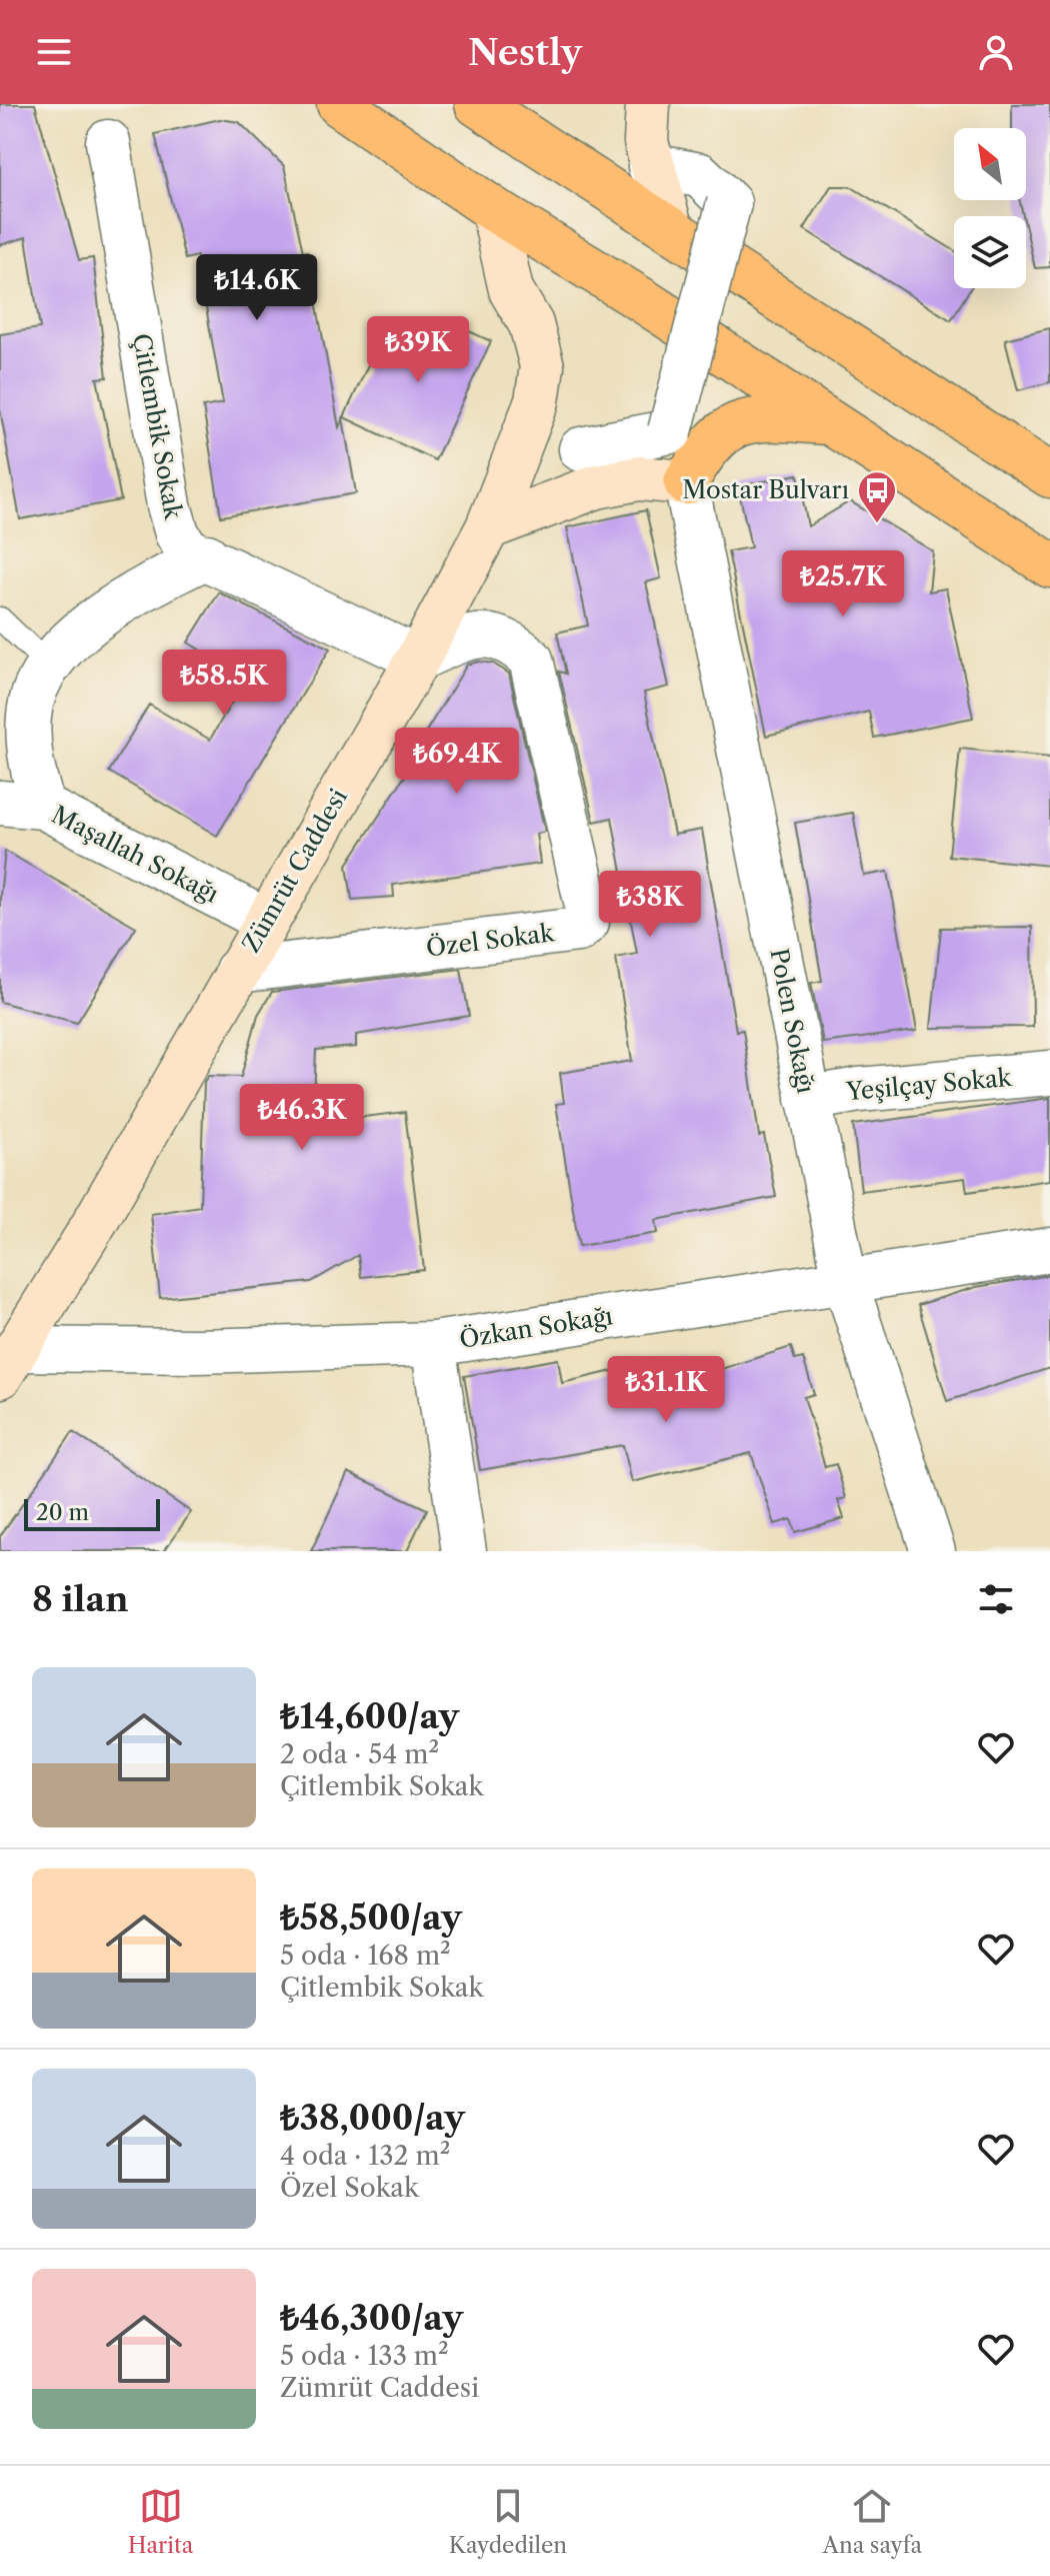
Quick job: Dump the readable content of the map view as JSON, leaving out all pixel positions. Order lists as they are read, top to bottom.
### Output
{
  "streets": {
    "street": [
      "Çitlembik Sokak",
      "Maşallah Sokağı",
      "Zümrüt Caddesi",
      "Özel Sokak",
      "Polen Sokağı",
      "Yeşilçay Sokak",
      "Özkan Sokağı"
    ]
  },
  "crossings": [
    ["Çitlembik Sokak", "Zümrüt Caddesi"],
    ["Çitlembik Sokak", "Özel Sokak"],
    ["Maşallah Sokağı", "Zümrüt Caddesi"],
    ["Zümrüt Caddesi", "Özel Sokak"],
    ["Zümrüt Caddesi", "Özkan Sokağı"],
    ["Polen Sokağı", "Yeşilçay Sokak"],
    ["Polen Sokağı", "Özkan Sokağı"]
  ],
  "places": {
    "bus stop": ["Mostar Bulvarı"]
  },
  "scale_bar": "20 m",
  "north": "top left",
  "page": {
    "header": "Nestly",
    "price": [
      "₺14.6K",
      "₺39K",
      "₺25.7K",
      "₺58.5K",
      "₺69.4K",
      "₺38K",
      "₺46.3K",
      "₺31.1K"
    ],
    "scale": "20 m",
    "heading": "8 ilan",
    "list": [
      {
        "name": "₺14,600/ay",
        "note": "2 oda · 54 m² · Çitlembik Sokak"
      },
      {
        "name": "₺58,500/ay",
        "note": "5 oda · 168 m² · Çitlembik Sokak"
      },
      {
        "name": "₺38,000/ay",
        "note": "4 oda · 132 m² · Özel Sokak"
      },
      {
        "name": "₺46,300/ay",
        "note": "5 oda · 133 m² · Zümrüt Caddesi"
      }
    ],
    "tabs": ["Harita", "Kaydedilen", "Ana sayfa"]
  }
}
